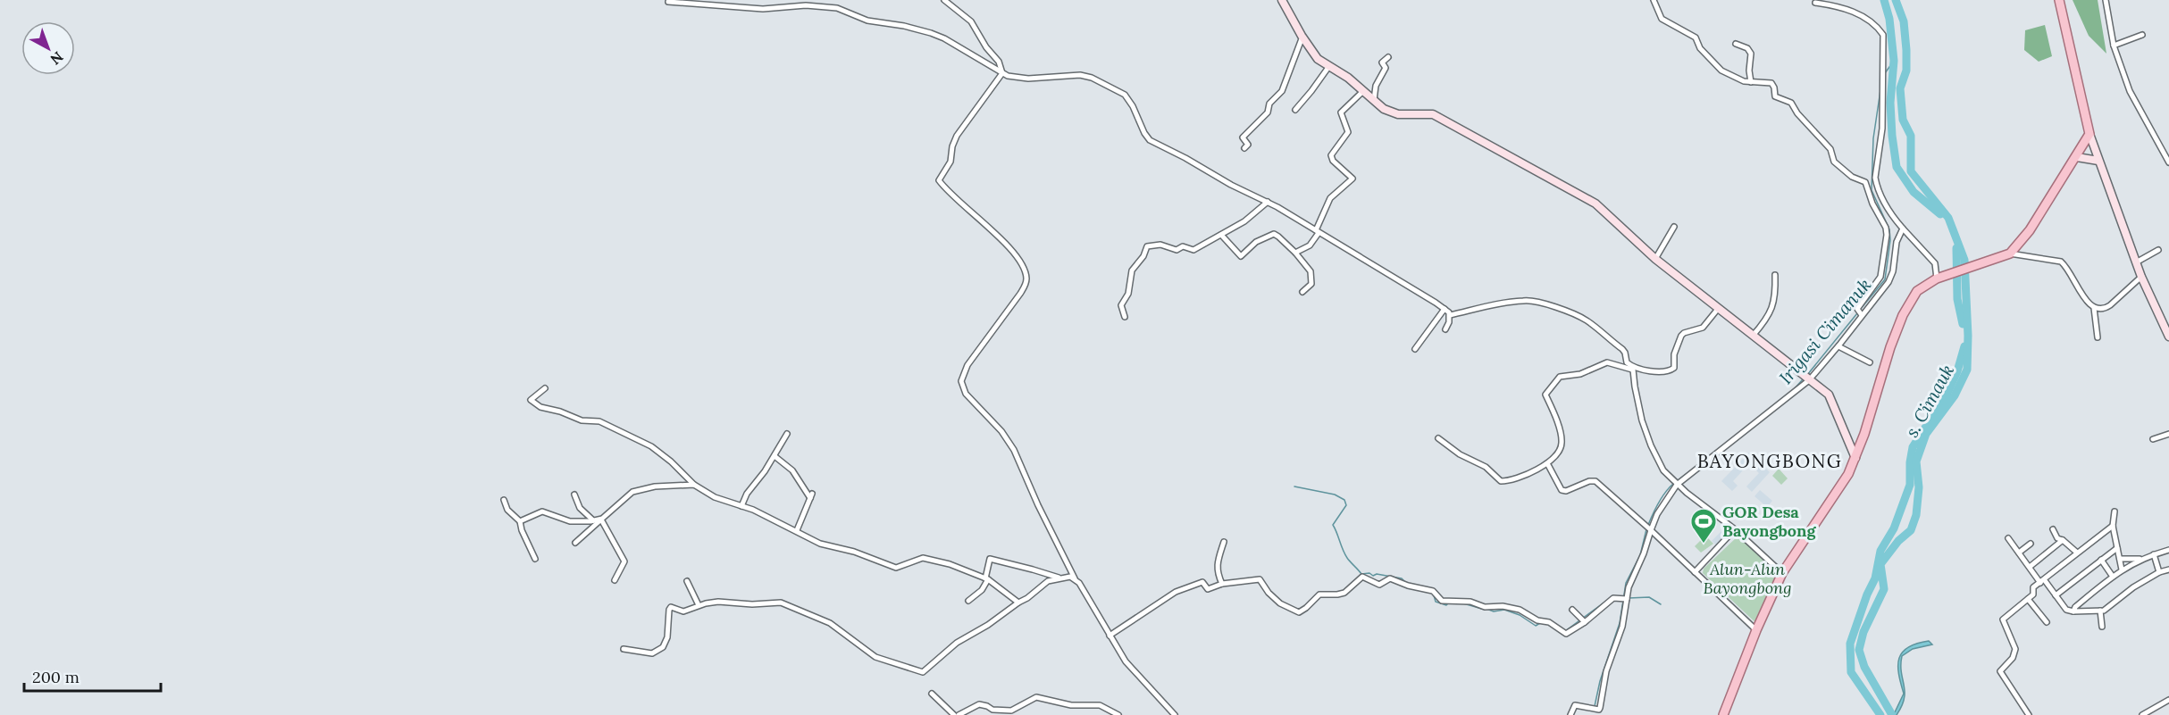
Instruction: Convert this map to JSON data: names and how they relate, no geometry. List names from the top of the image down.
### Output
{
  "districts": ["BAYONGBONG"],
  "water": ["Irigasi Cimanuk", "s. Cimauk"],
  "parks": ["Alun-Alun Bayongbong"],
  "places": {
    "sports": ["GOR Desa Bayongbong"]
  },
  "scale_bar": "200 m",
  "north": "bottom right"
}
